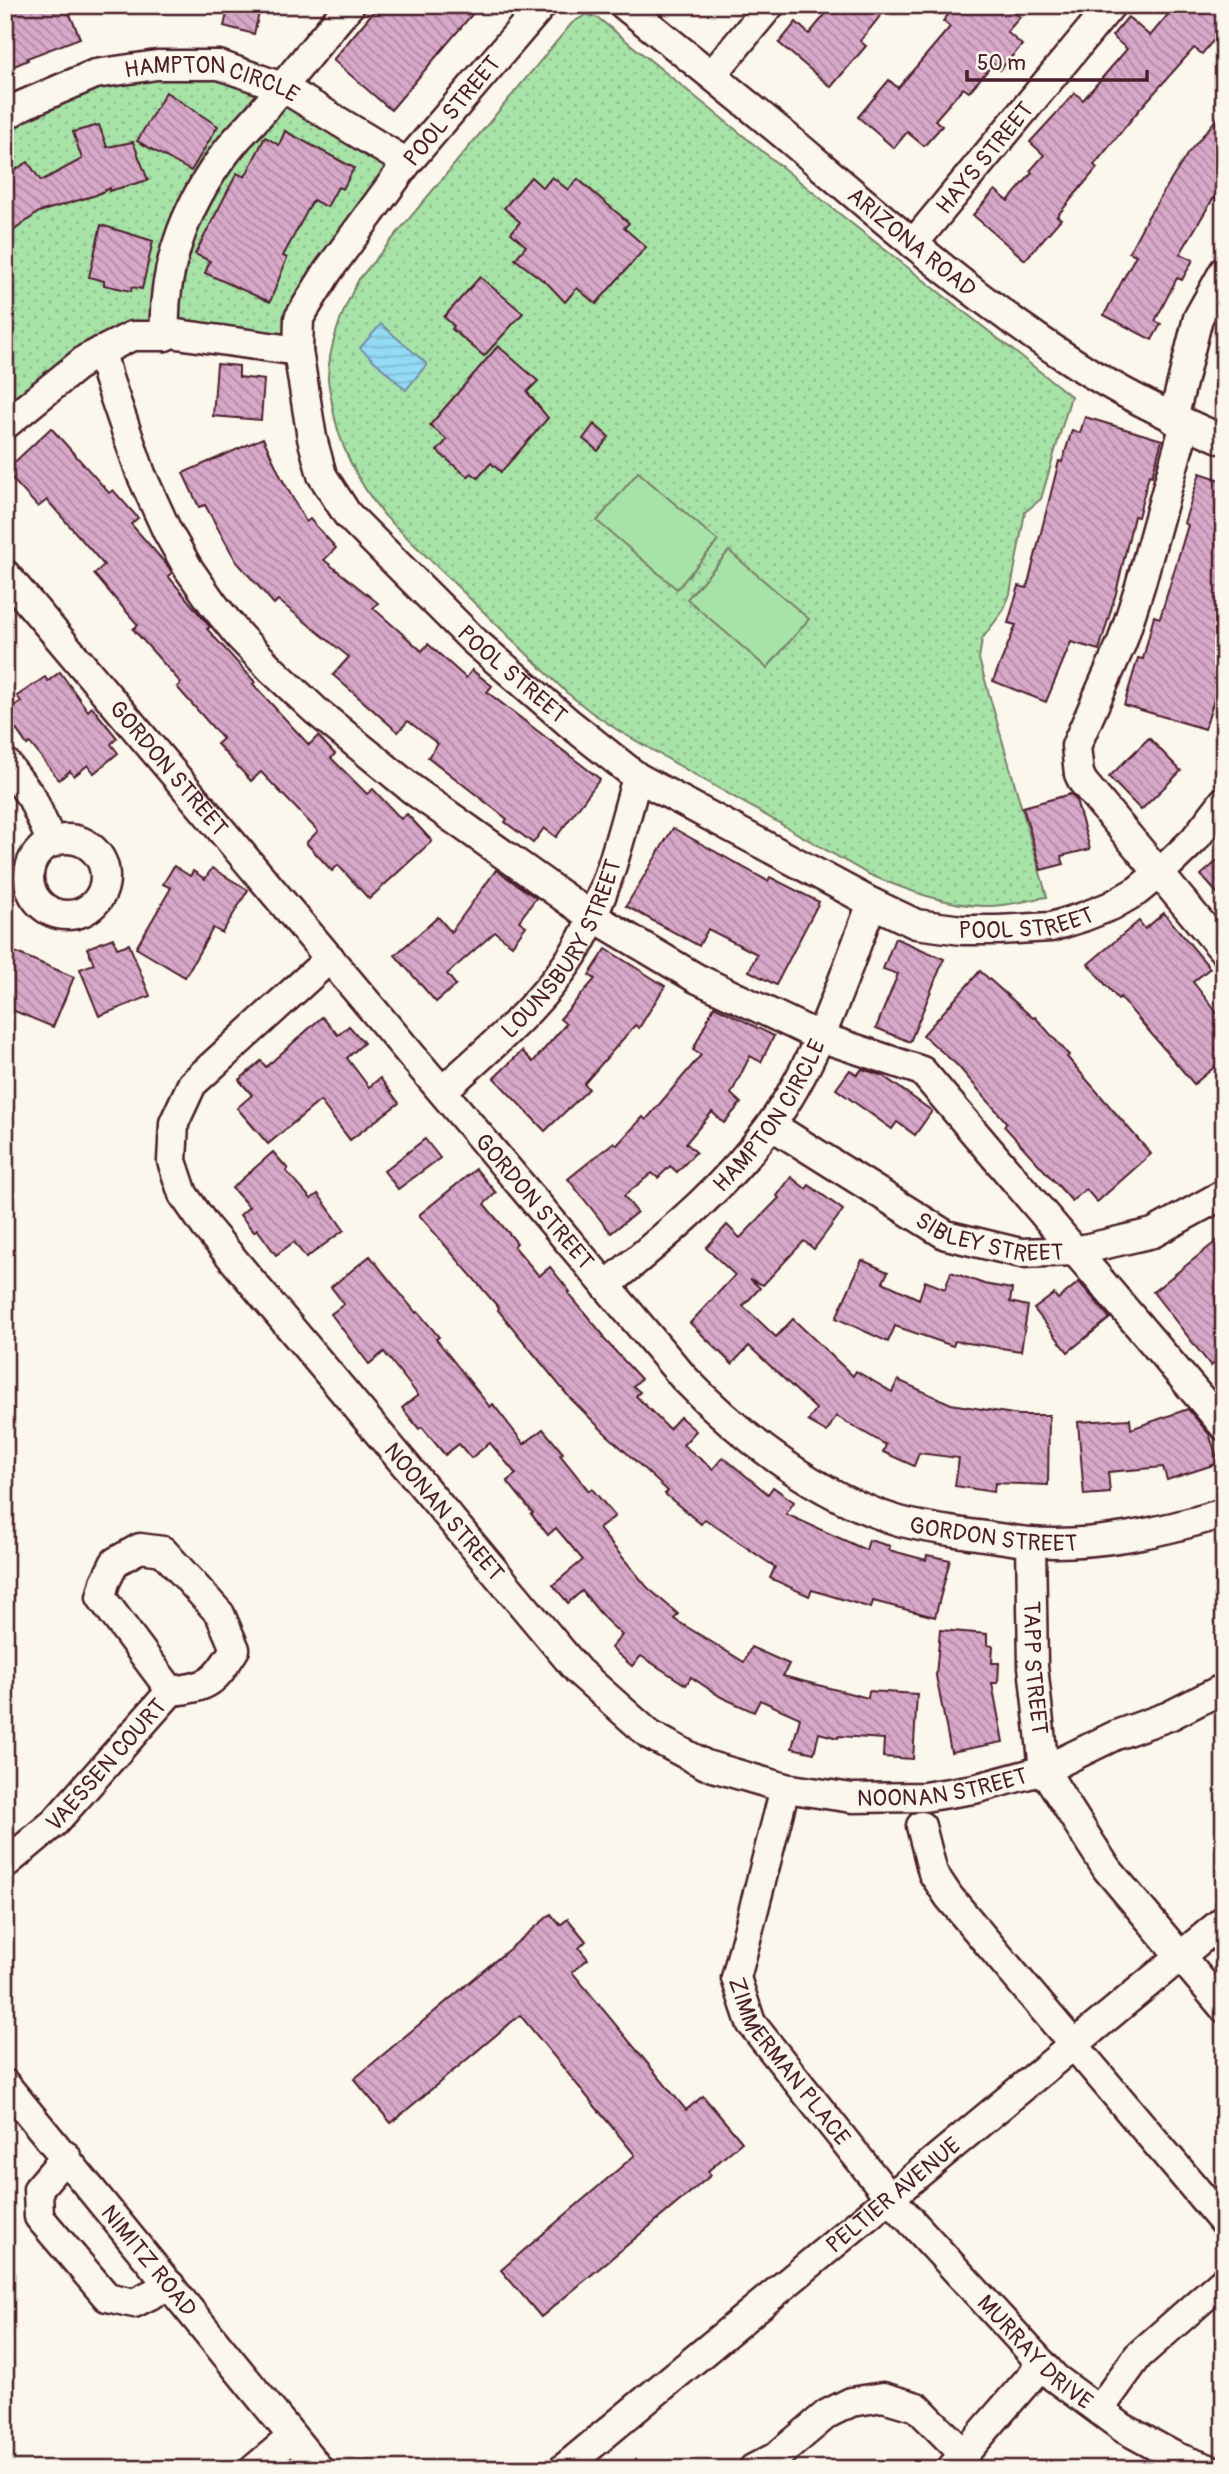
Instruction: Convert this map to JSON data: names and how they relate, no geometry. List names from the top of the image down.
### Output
{
  "streets": {
    "street": [
      "HAMPTON CIRCLE",
      "POOL STREET",
      "HAYS STREET",
      "ARIZONA ROAD",
      "GORDON STREET",
      "LOUNSBURY STREET",
      "SIBLEY STREET",
      "NOONAN STREET",
      "TAPP STREET",
      "VAESSEN COURT",
      "ZIMMERMAN PLACE",
      "PELTIER AVENUE",
      "NIMITZ ROAD",
      "MURRAY DRIVE"
    ]
  },
  "crossings": [
    ["HAMPTON CIRCLE", "POOL STREET"],
    ["HAMPTON CIRCLE", "GORDON STREET"],
    ["HAMPTON CIRCLE", "SIBLEY STREET"],
    ["POOL STREET", "LOUNSBURY STREET"],
    ["HAYS STREET", "ARIZONA ROAD"],
    ["GORDON STREET", "LOUNSBURY STREET"],
    ["GORDON STREET", "NOONAN STREET"],
    ["GORDON STREET", "TAPP STREET"],
    ["NOONAN STREET", "TAPP STREET"],
    ["NOONAN STREET", "ZIMMERMAN PLACE"],
    ["TAPP STREET", "PELTIER AVENUE"],
    ["ZIMMERMAN PLACE", "PELTIER AVENUE"],
    ["ZIMMERMAN PLACE", "MURRAY DRIVE"],
    ["PELTIER AVENUE", "MURRAY DRIVE"]
  ],
  "scale_bar": "50 m"
}
